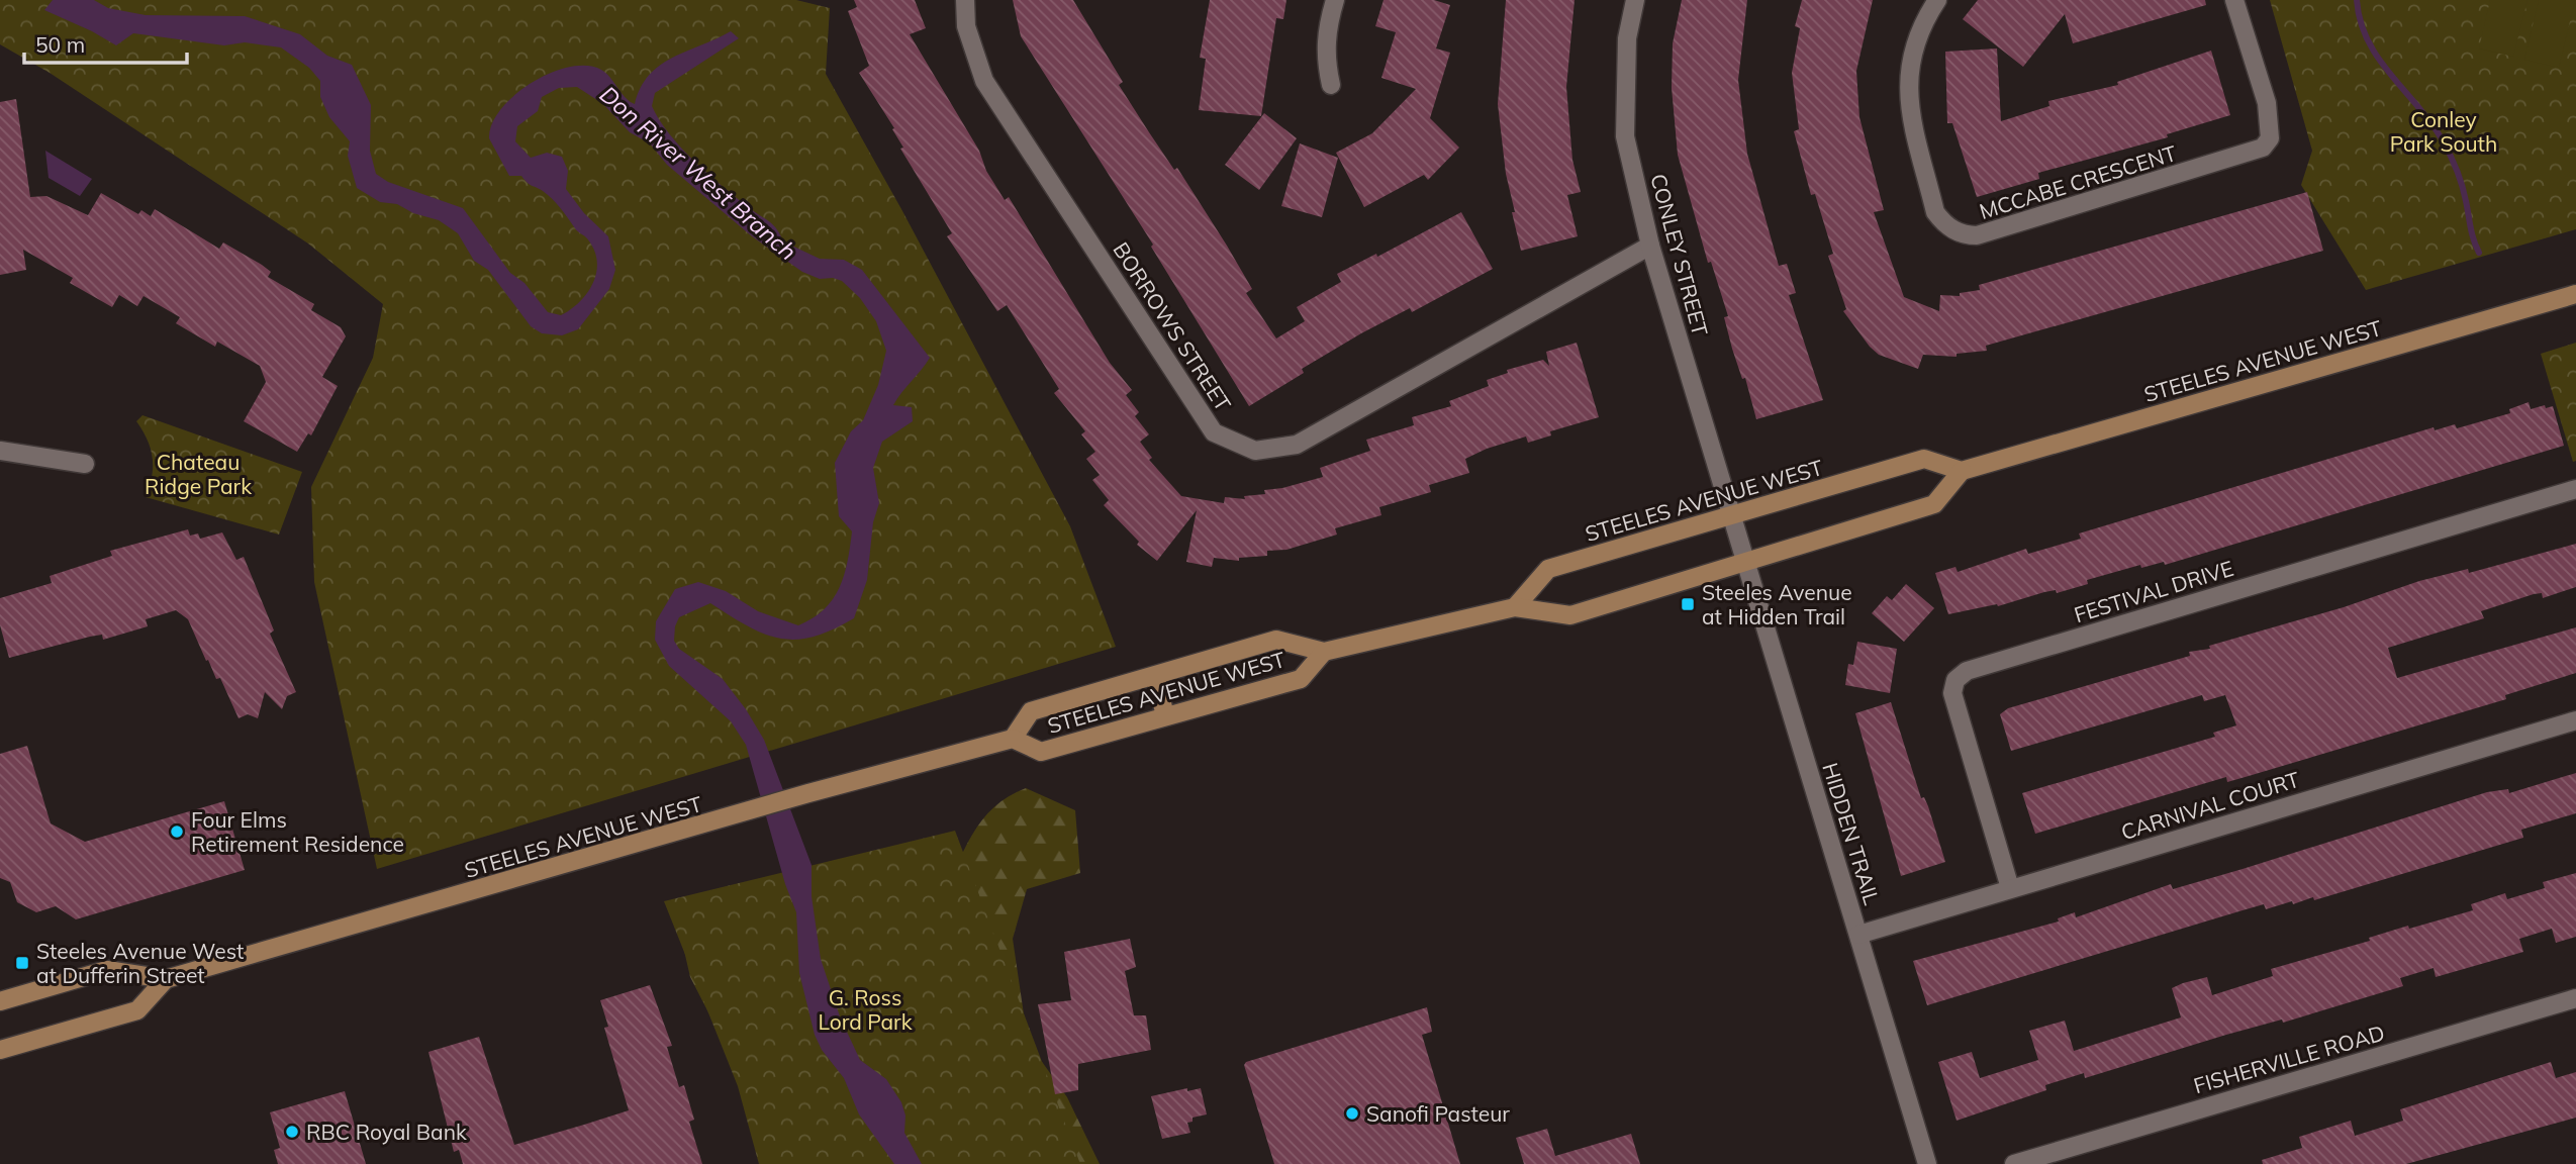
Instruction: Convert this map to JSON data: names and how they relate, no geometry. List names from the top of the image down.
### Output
{
  "streets": {
    "main road": ["STEELES AVENUE WEST"],
    "street": [
      "MCCABE CRESCENT",
      "CONLEY STREET",
      "BORROWS STREET",
      "FESTIVAL DRIVE",
      "CARNIVAL COURT",
      "HIDDEN TRAIL",
      "FISHERVILLE ROAD"
    ]
  },
  "crossings": [
    ["CONLEY STREET", "BORROWS STREET"],
    ["CONLEY STREET", "STEELES AVENUE WEST"],
    ["CONLEY STREET", "HIDDEN TRAIL"],
    ["STEELES AVENUE WEST", "HIDDEN TRAIL"],
    ["FESTIVAL DRIVE", "CARNIVAL COURT"],
    ["CARNIVAL COURT", "HIDDEN TRAIL"]
  ],
  "water": ["Don River West Branch"],
  "parks": ["Conley Park South", "Chateau Ridge Park", "G. Ross Lord Park"],
  "places": {
    "transit": ["Steeles Avenue at Hidden Trail", "Steeles Avenue West at Dufferin Street"],
    "other": ["Four Elms Retirement Residence", "Sanofi Pasteur", "RBC Royal Bank"]
  },
  "scale_bar": "50 m"
}
